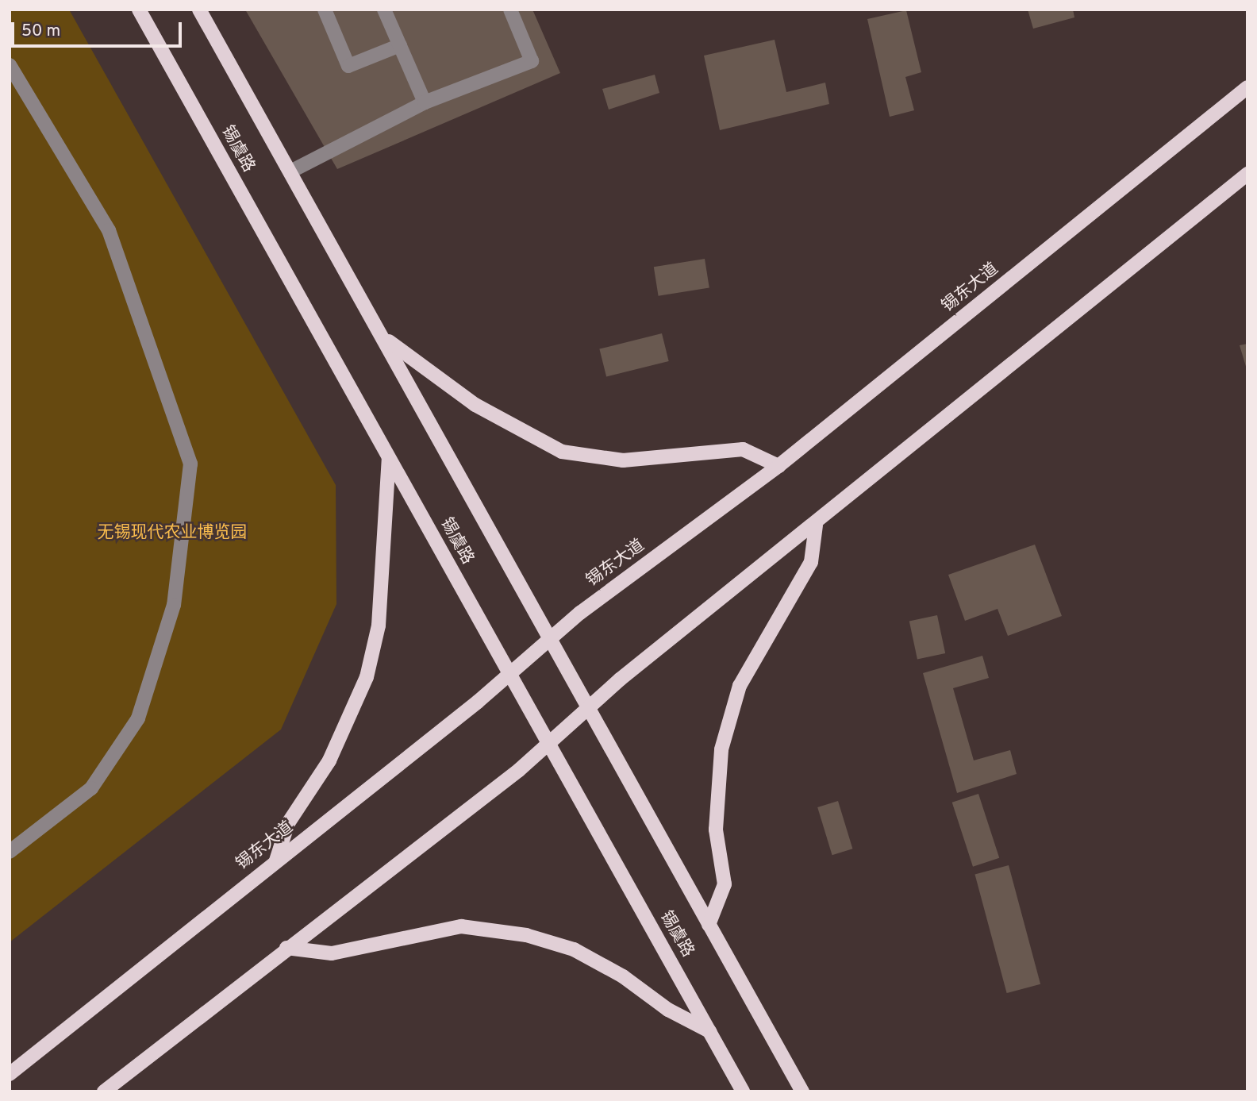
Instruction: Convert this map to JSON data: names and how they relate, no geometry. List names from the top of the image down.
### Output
{
  "streets": {
    "main road": ["锡虞路", "锡东大道"]
  },
  "crossings": [
    ["锡虞路", "锡东大道"]
  ],
  "parks": ["无锡现代农业博览园"],
  "scale_bar": "50 m"
}
